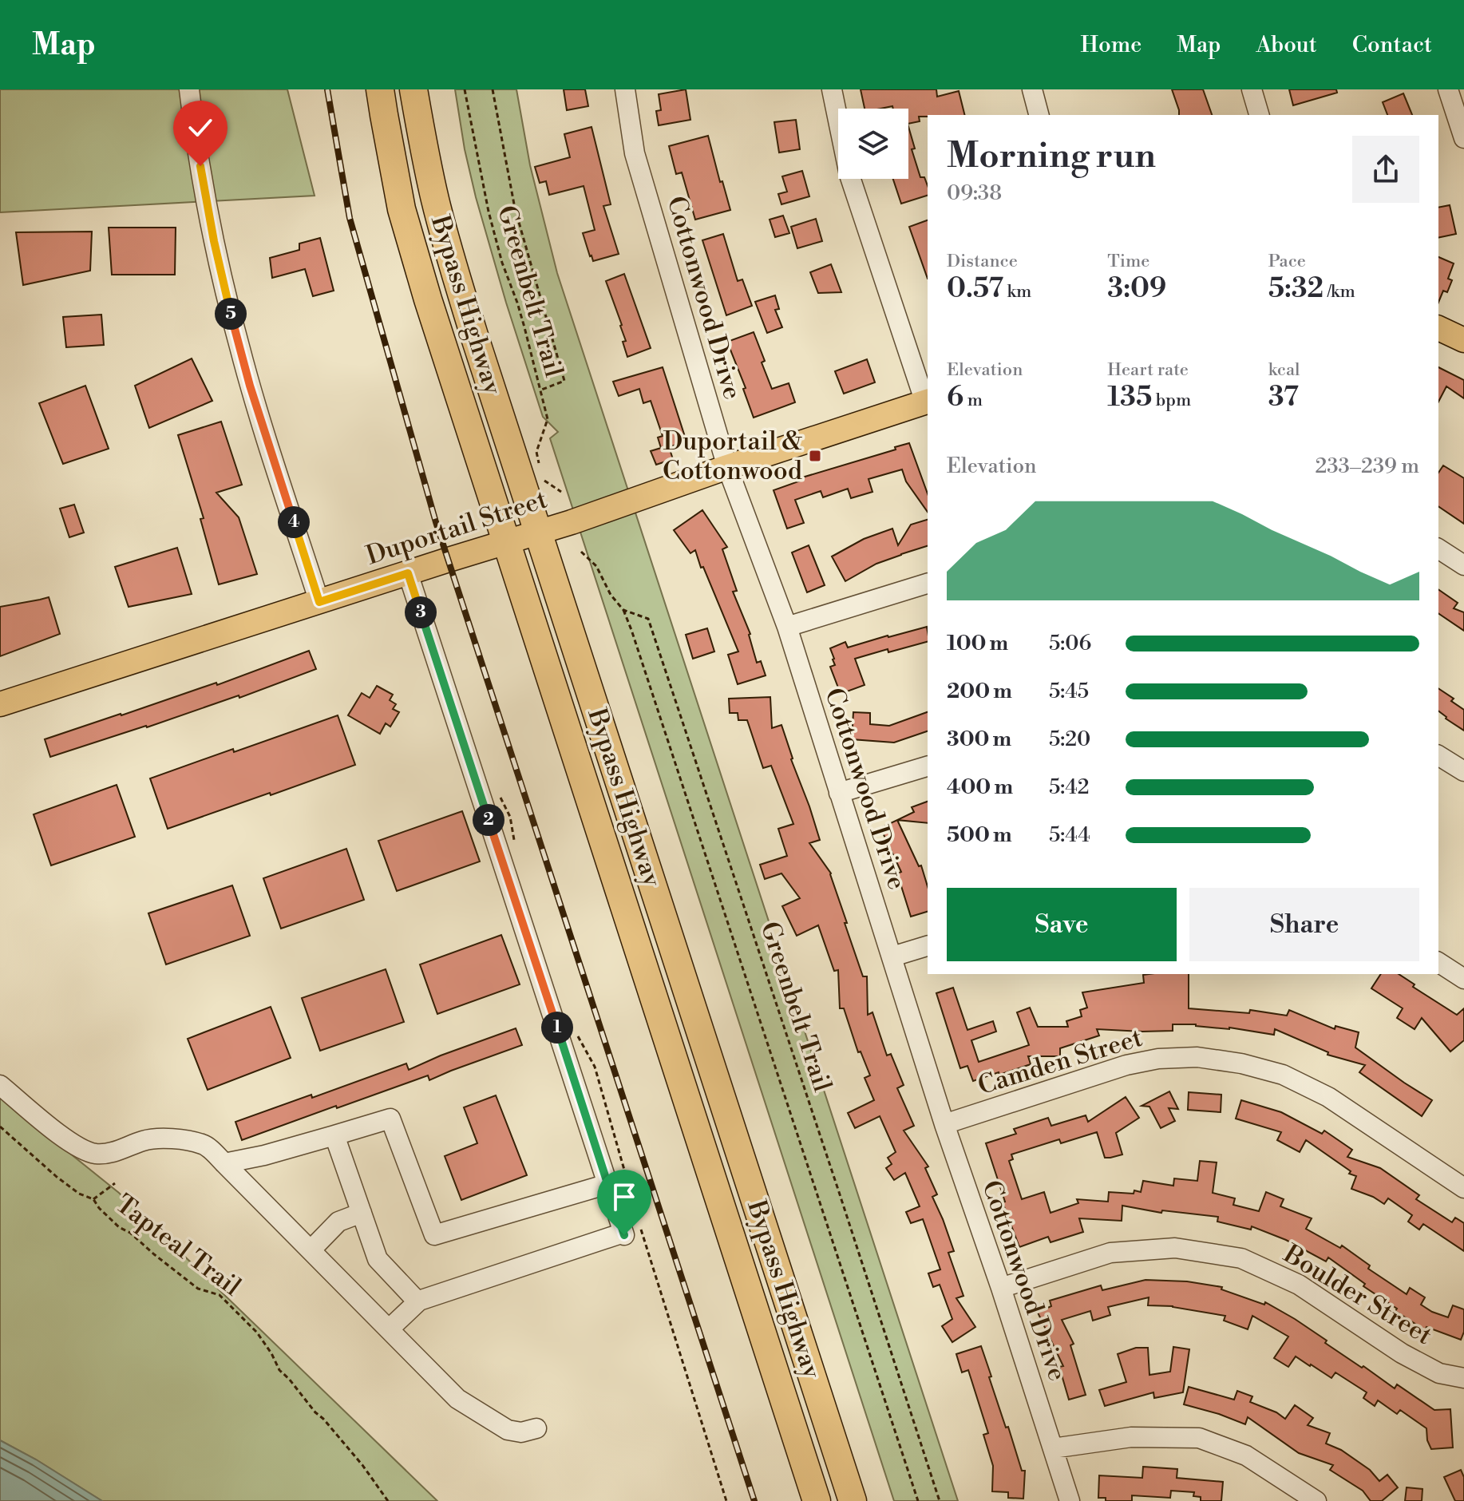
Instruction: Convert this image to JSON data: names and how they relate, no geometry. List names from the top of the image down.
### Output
{
  "streets": {
    "highway": ["Bypass Highway"],
    "main road": ["Duportail Street"],
    "street": ["Cottonwood Drive", "Camden Street", "Boulder Street"],
    "path": ["Greenbelt Trail", "Tapteal Trail"]
  },
  "crossings": [
    ["Cottonwood Drive", "Duportail Street"],
    ["Cottonwood Drive", "Camden Street"],
    ["Cottonwood Drive", "Boulder Street"],
    ["Bypass Highway", "Duportail Street"]
  ],
  "places": {
    "transit": ["Duportail & Cottonwood"]
  },
  "page": {
    "header": "Map",
    "nav": [
      "Home",
      "Map",
      "About",
      "Contact"
    ],
    "heading": ["Morning run", "09:38"],
    "stats": [
      ["Distance", "0.57 km"],
      ["Time", "3:09"],
      ["Pace", "5:32 /km"],
      ["Elevation", "6 m"],
      ["Heart rate", "135 bpm"],
      ["kcal", "37"]
    ],
    "pins": [
      "5",
      "4",
      "3",
      "2",
      "1"
    ],
    "chart": ["Elevation", "233–239 m"],
    "list": [
      {
        "name": "100 m",
        "note": "5:06"
      },
      {
        "name": "200 m",
        "note": "5:45"
      },
      {
        "name": "300 m",
        "note": "5:20"
      },
      {
        "name": "400 m",
        "note": "5:42"
      },
      {
        "name": "500 m",
        "note": "5:44"
      }
    ],
    "buttons": ["Save", "Share"]
  }
}
